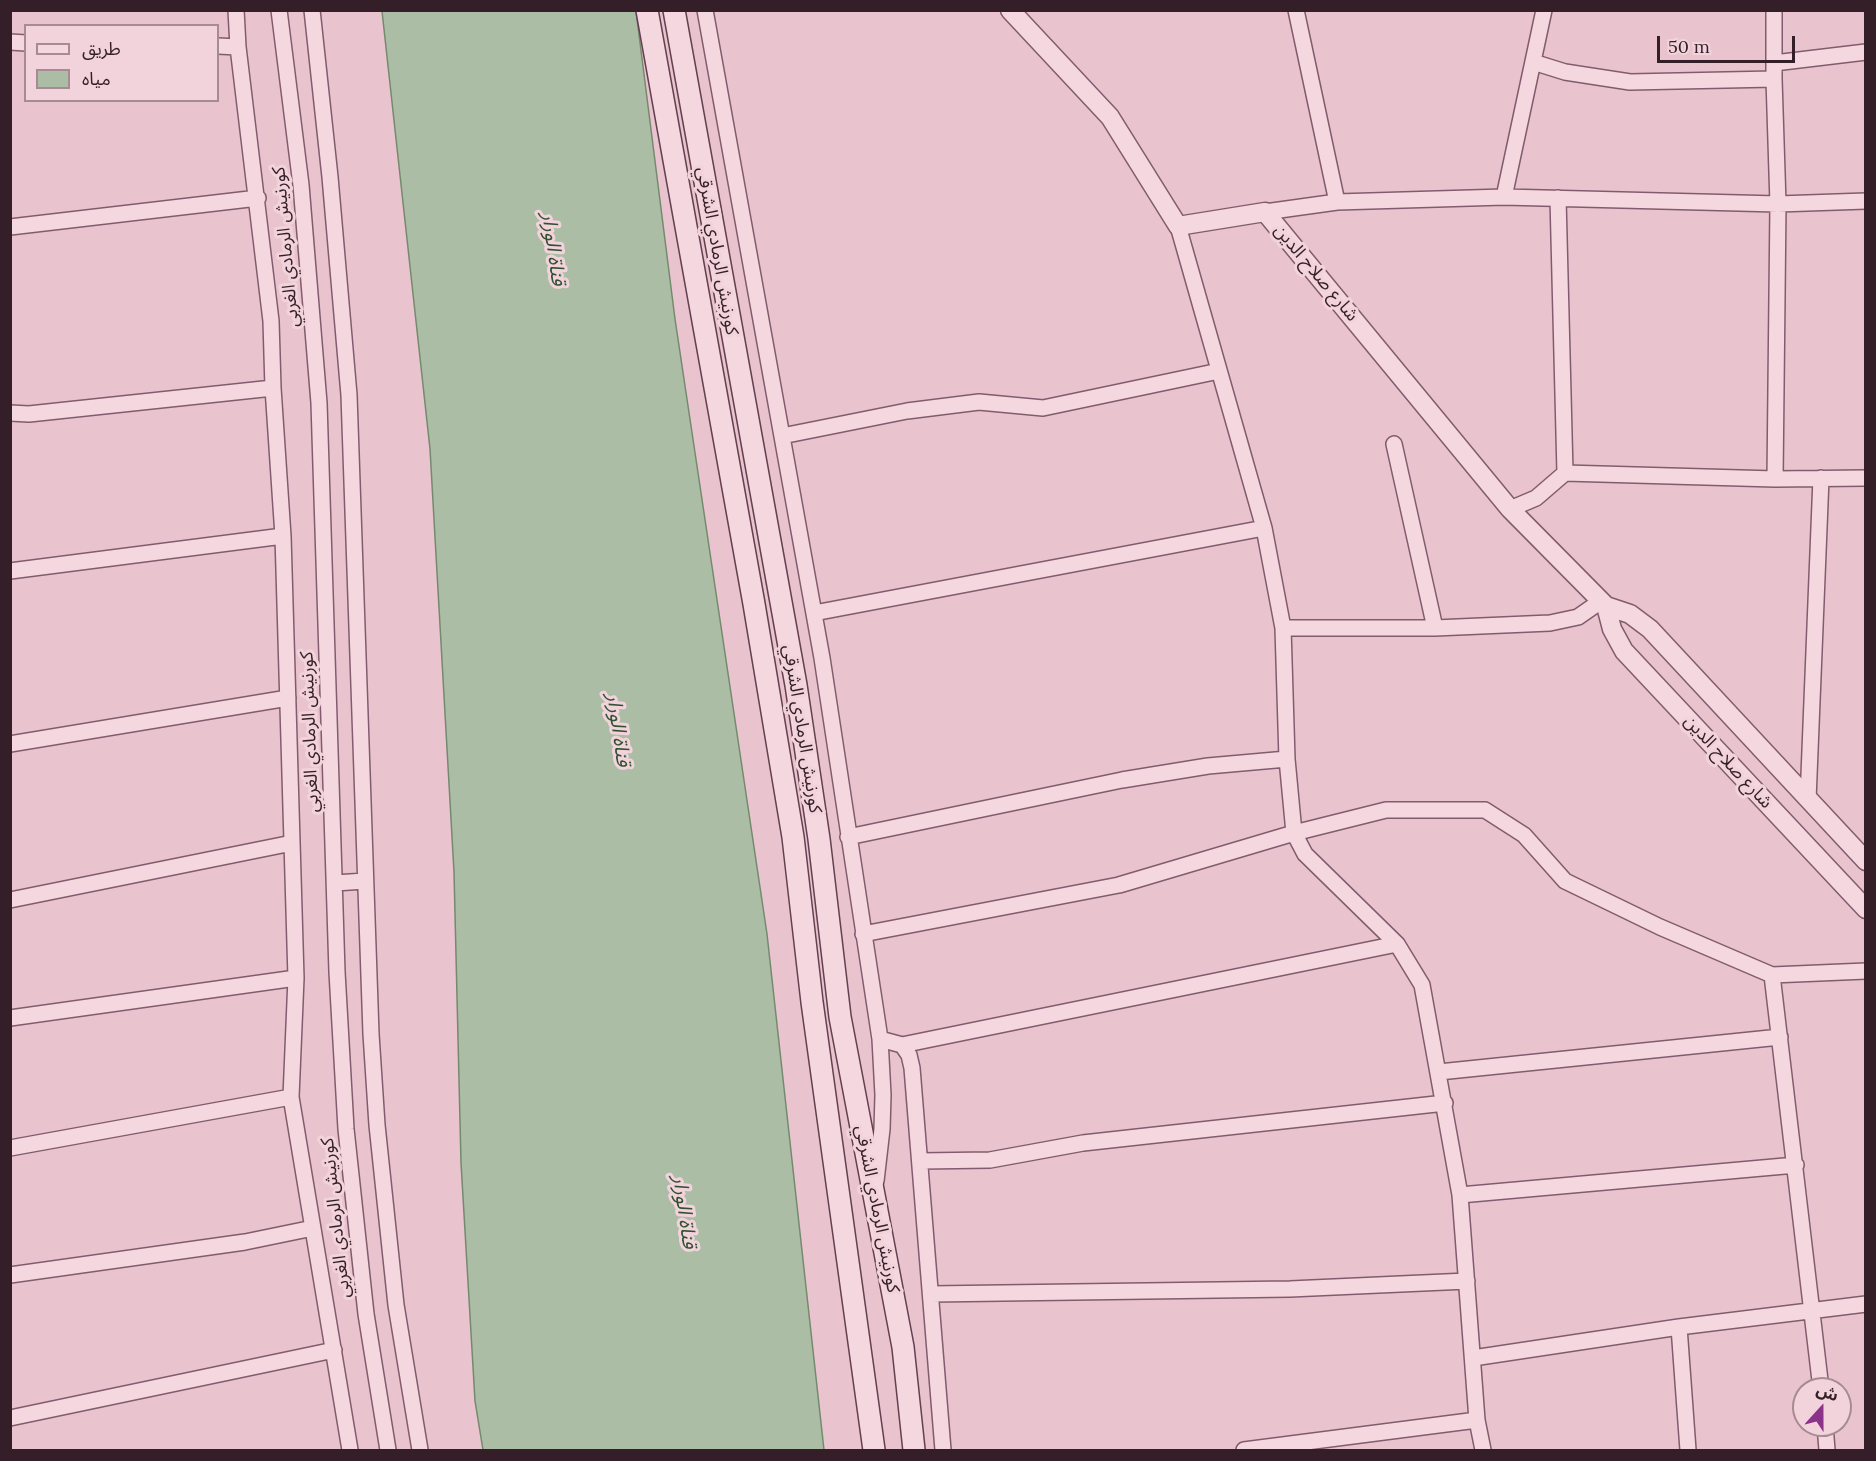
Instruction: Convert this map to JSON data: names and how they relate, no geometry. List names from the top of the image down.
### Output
{
  "streets": {
    "main road": ["كورنيش الرمادي الشرقي"],
    "street": ["كورنيش الرمادي الغربي", "شارع صلاح الدين"]
  },
  "water": ["قناة الورار"],
  "legend": ["طريق", "مياه"],
  "scale_bar": "50 m",
  "north": "top"
}
